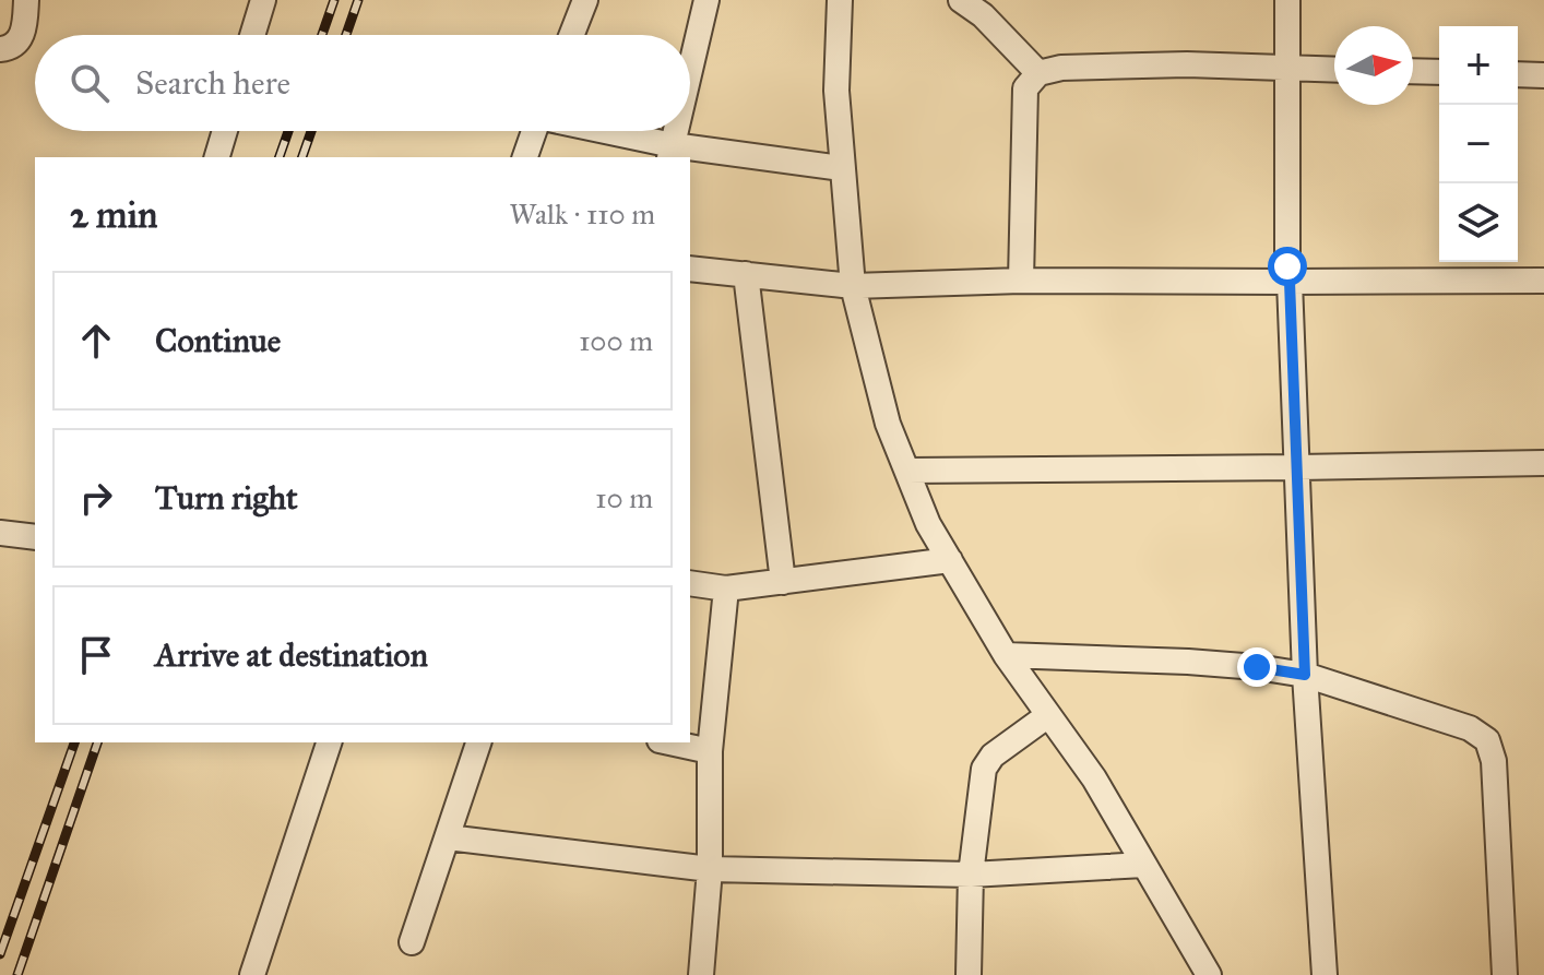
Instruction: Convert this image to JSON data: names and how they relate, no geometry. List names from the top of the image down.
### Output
{
  "north": "right",
  "page": {
    "map_buttons": ["+", "−"],
    "search": "Search here",
    "heading": ["2 min", "Walk · 110 m"],
    "list": [
      ["Continue", "100 m"],
      ["Turn right", "10 m"],
      "Arrive at destination"
    ]
  }
}
